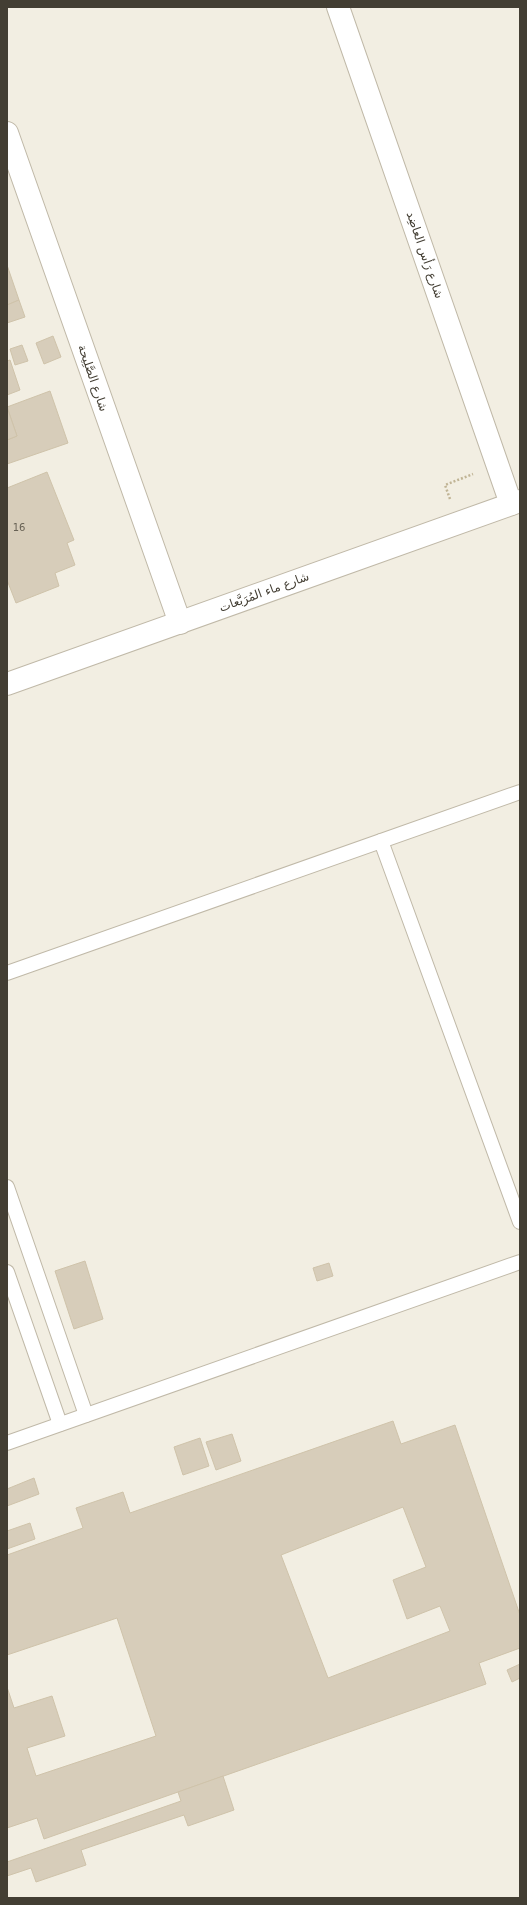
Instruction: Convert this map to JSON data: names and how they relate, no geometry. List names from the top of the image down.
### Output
{
  "streets": {
    "street": ["شارع رَأس العاضِد", "شارع الصَّلِيحة", "شارع ماء المُرَبَّعات"]
  },
  "crossings": [
    ["شارع رَأس العاضِد", "شارع ماء المُرَبَّعات"],
    ["شارع الصَّلِيحة", "شارع ماء المُرَبَّعات"]
  ],
  "house_numbers": ["16"]
}
